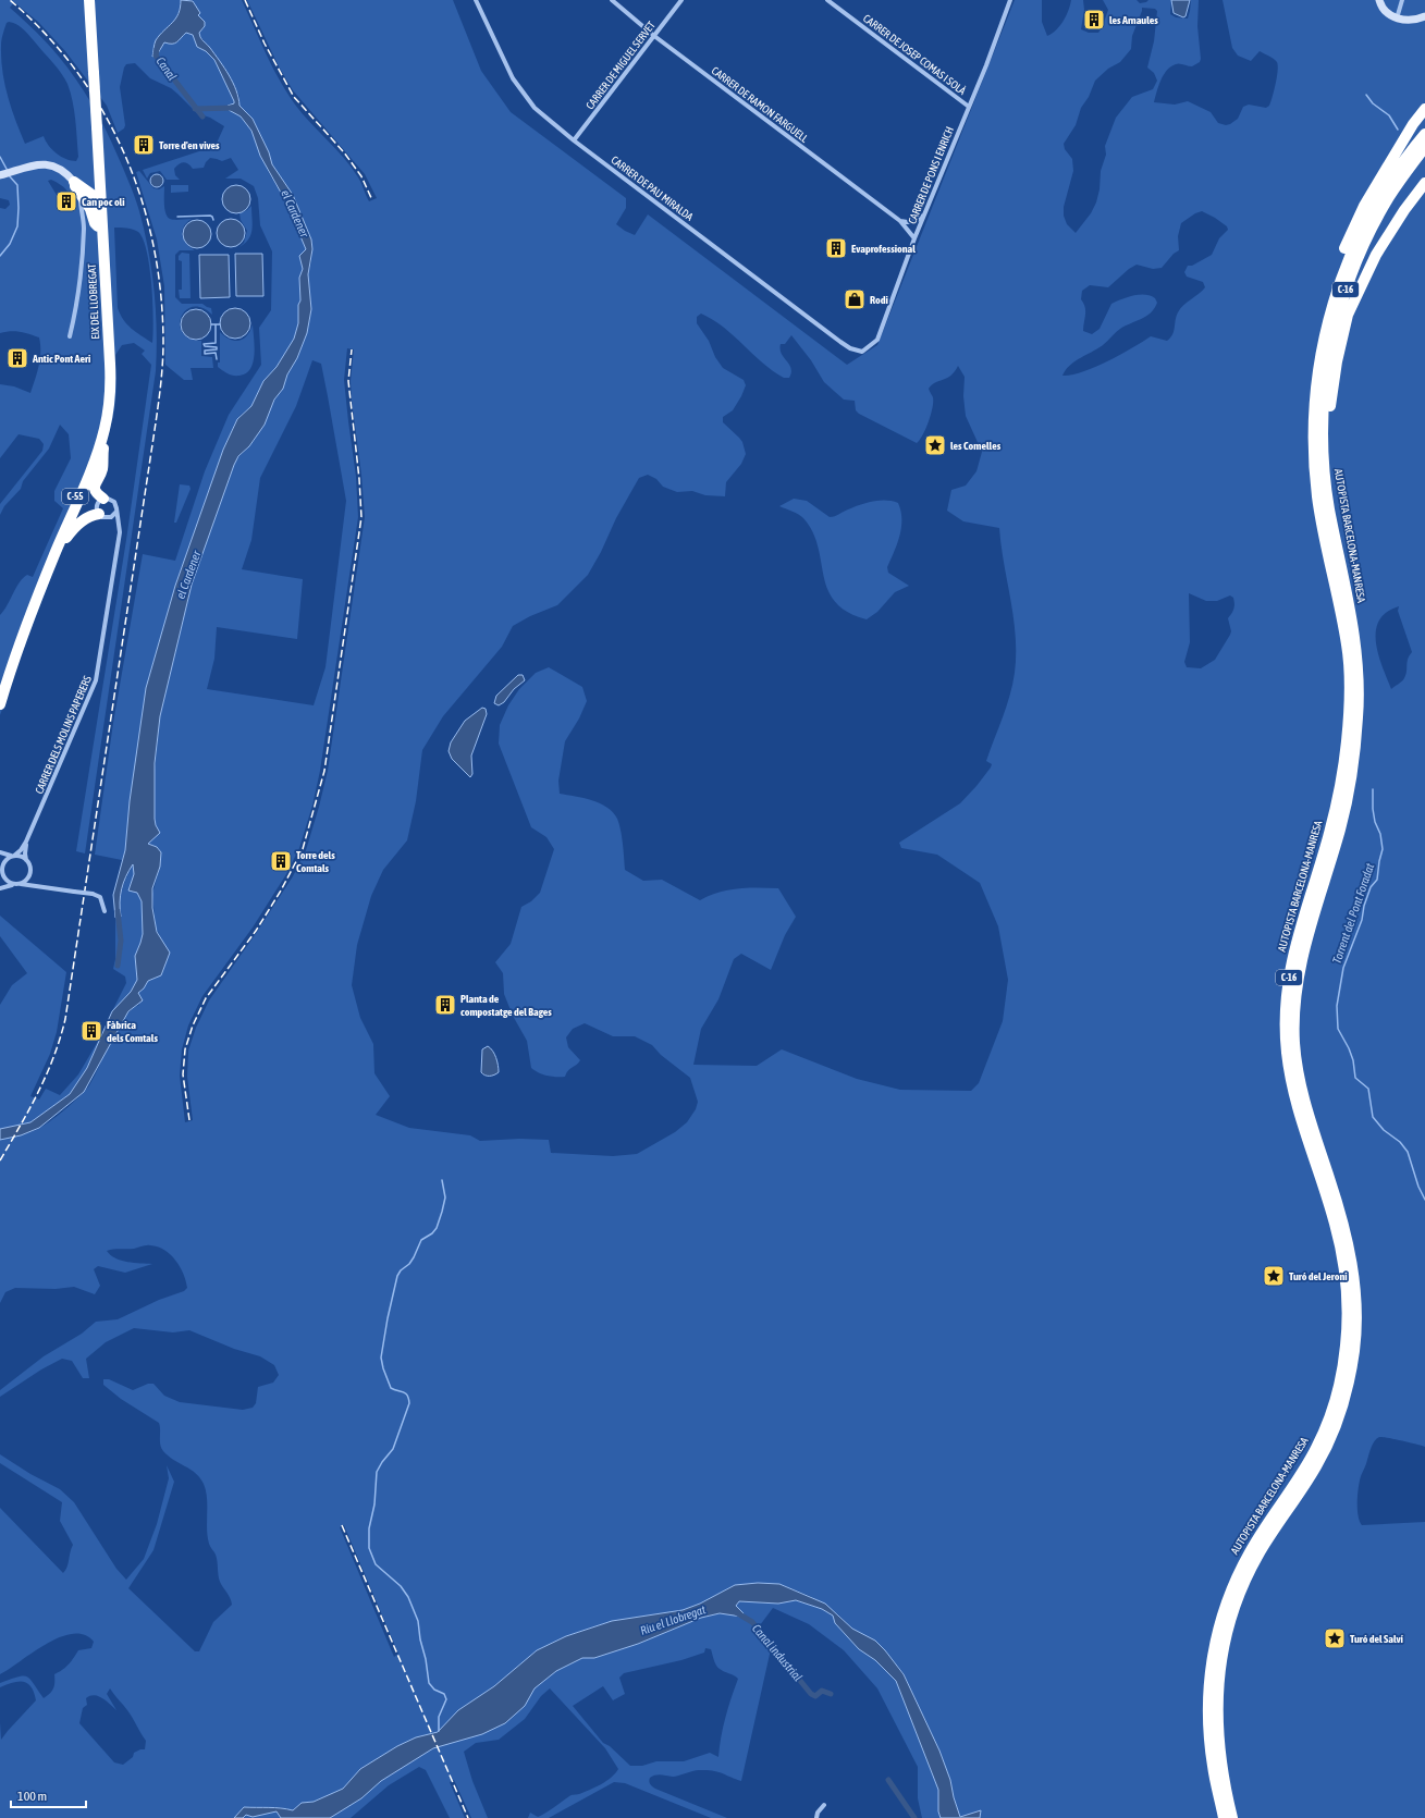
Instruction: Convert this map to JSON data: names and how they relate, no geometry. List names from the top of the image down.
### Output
{
  "streets": {
    "highway": [
      "C-16",
      "EIX DEL LLOBREGAT",
      "C-55",
      "AUTOPISTA BARCELONA-MANRESA"
    ],
    "street": [
      "CARRER DE JOSEP COMAS I SOLÀ",
      "CARRER DE MIGUEL SERVET",
      "CARRER DE RAMON FARGUELL",
      "CARRER DE PONS I ENRICH",
      "CARRER DE PAU MIRALDA",
      "CARRER DELS MOLINS PAPERERS"
    ]
  },
  "crossings": [
    ["CARRER DE JOSEP COMAS I SOLÀ", "CARRER DE PONS I ENRICH"],
    ["CARRER DE MIGUEL SERVET", "CARRER DE RAMON FARGUELL"],
    ["CARRER DE MIGUEL SERVET", "CARRER DE PAU MIRALDA"],
    ["CARRER DE RAMON FARGUELL", "CARRER DE PONS I ENRICH"],
    ["CARRER DE PONS I ENRICH", "CARRER DE PAU MIRALDA"]
  ],
  "water": [
    "Canal",
    "el Cardener",
    "Torrent del Pont Foradat",
    "Riu el Llobregat",
    "Canal industrial"
  ],
  "places": {
    "building": [
      "les Arnaules",
      "Torre d'en vives",
      "Can poc oli",
      "Evaprofessional",
      "Antic Pont Aeri",
      "Torre dels Comtals",
      "Planta de compostatge del Bages",
      "Fàbrica dels Comtals"
    ],
    "shop": ["Rodi"],
    "place": ["les Comelles", "Turó del Jeroni", "Turó del Salví"]
  },
  "scale_bar": "100 m"
}
